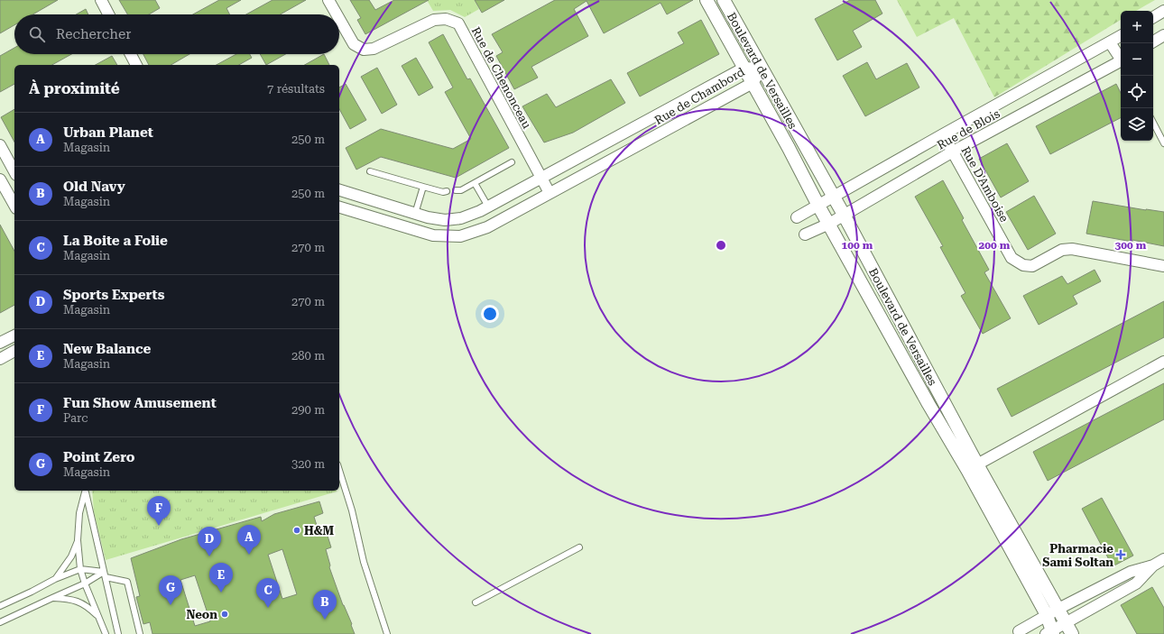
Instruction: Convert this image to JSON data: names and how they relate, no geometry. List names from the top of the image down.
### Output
{
  "streets": {
    "street": [
      "Boulevard de Versailles",
      "Rue de Chenonceau",
      "Rue de Chambord",
      "Rue de Blois",
      "Rue D'Amboise"
    ]
  },
  "crossings": [
    ["Boulevard de Versailles", "Rue de Chambord"],
    ["Boulevard de Versailles", "Rue de Blois"],
    ["Rue de Chenonceau", "Rue de Chambord"],
    ["Rue de Blois", "Rue D'Amboise"]
  ],
  "places": {
    "other": ["H&M", "Neon"],
    "health": ["Pharmacie Sami Soltan"]
  },
  "page": {
    "map_buttons": ["+", "−"],
    "search": "Rechercher",
    "heading": ["À proximité", "7 résultats"],
    "list": [
      {
        "mark": "A",
        "name": "Urban Planet",
        "note": "Magasin",
        "value": "250 m"
      },
      {
        "mark": "B",
        "name": "Old Navy",
        "note": "Magasin",
        "value": "250 m"
      },
      {
        "mark": "C",
        "name": "La Boite a Folie",
        "note": "Magasin",
        "value": "270 m"
      },
      {
        "mark": "D",
        "name": "Sports Experts",
        "note": "Magasin",
        "value": "270 m"
      },
      {
        "mark": "E",
        "name": "New Balance",
        "note": "Magasin",
        "value": "280 m"
      },
      {
        "mark": "F",
        "name": "Fun Show Amusement",
        "note": "Parc",
        "value": "290 m"
      },
      {
        "mark": "G",
        "name": "Point Zero",
        "note": "Magasin",
        "value": "320 m"
      }
    ],
    "pins": [
      "F",
      "A",
      "D",
      "E",
      "G",
      "C",
      "B"
    ]
  },
  "rings": ["100 m", "200 m", "300 m"]
}
